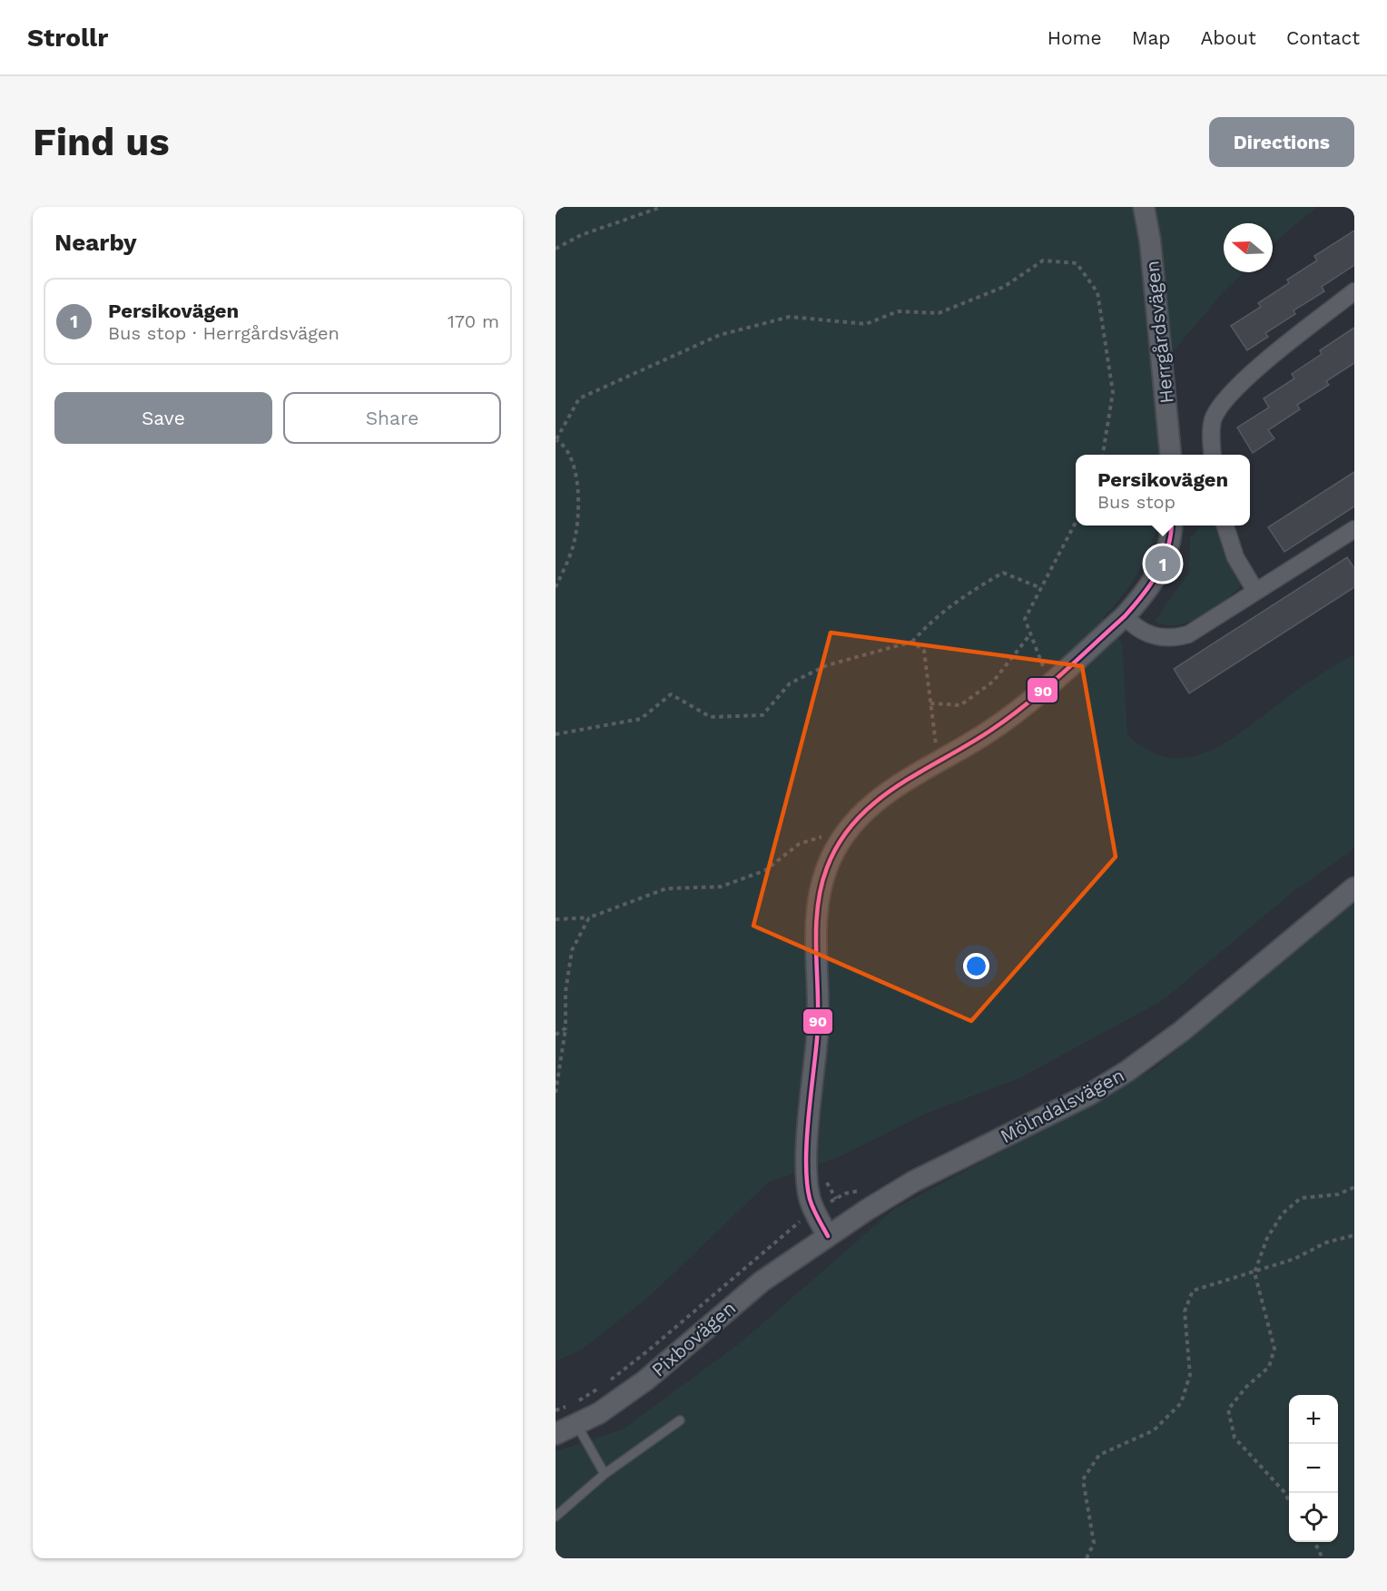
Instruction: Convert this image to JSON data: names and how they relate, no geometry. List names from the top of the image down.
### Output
{
  "streets": {
    "street": ["Herrgårdsvägen", "Mölndalsvägen", "Pixbovägen"]
  },
  "crossings": [
    ["Mölndalsvägen", "Pixbovägen"]
  ],
  "lines": ["transit line 90"],
  "north": "left",
  "page": {
    "header": "Strollr",
    "nav": [
      "Home",
      "Map",
      "About",
      "Contact"
    ],
    "buttons": [
      "Directions",
      ["Save", "Share"]
    ],
    "title": "Find us",
    "heading": "Nearby",
    "list": [
      {
        "mark": "1",
        "name": "Persikovägen",
        "note": "Bus stop · Herrgårdsvägen",
        "value": "170 m"
      }
    ],
    "popup": ["Persikovägen", "Bus stop"],
    "pins": "1",
    "map_buttons": ["+", "−"]
  }
}
